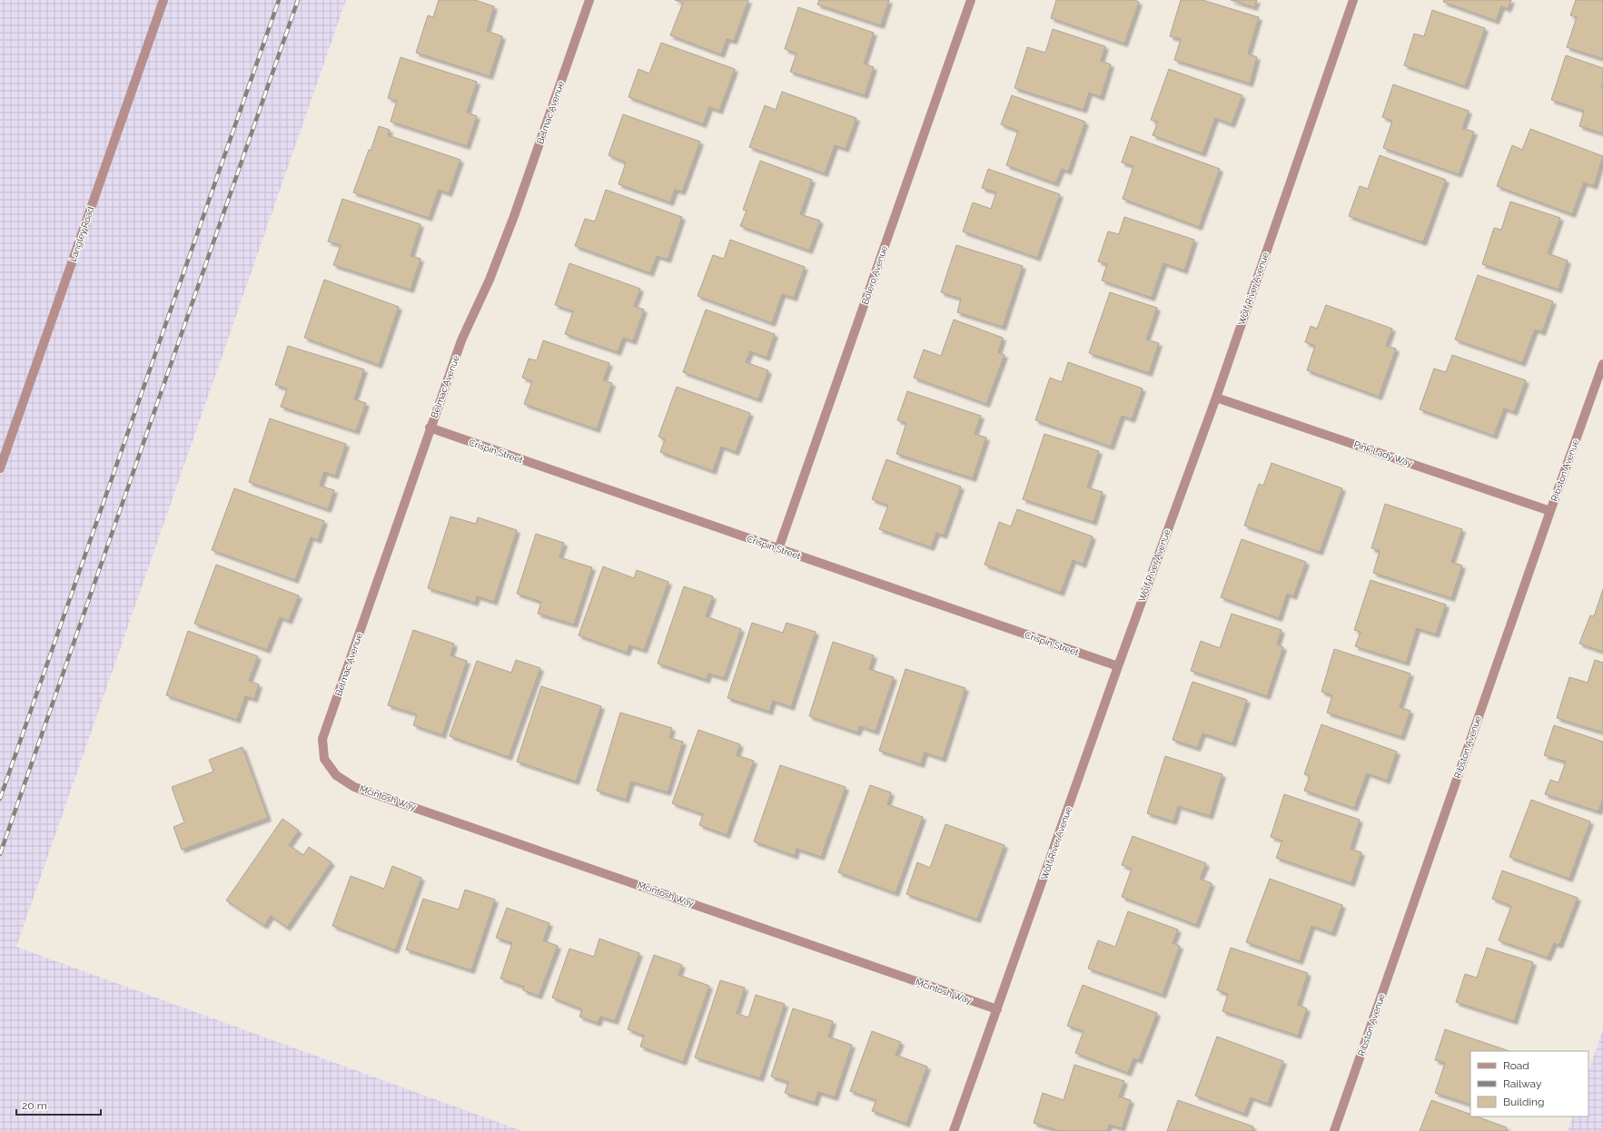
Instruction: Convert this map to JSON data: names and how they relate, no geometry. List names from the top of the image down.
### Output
{
  "streets": {
    "street": [
      "Belmac Avenue",
      "Langley Road",
      "Bolero Avenue",
      "Wolf River Avenue",
      "Crispin Street",
      "Pink Lady Way",
      "Ribston Avenue",
      "Mcintosh Way"
    ]
  },
  "crossings": [
    ["Belmac Avenue", "Crispin Street"],
    ["Belmac Avenue", "Mcintosh Way"],
    ["Bolero Avenue", "Crispin Street"],
    ["Wolf River Avenue", "Crispin Street"],
    ["Wolf River Avenue", "Pink Lady Way"],
    ["Wolf River Avenue", "Mcintosh Way"],
    ["Pink Lady Way", "Ribston Avenue"]
  ],
  "legend": ["Road", "Railway", "Building"],
  "scale_bar": "20 m"
}
